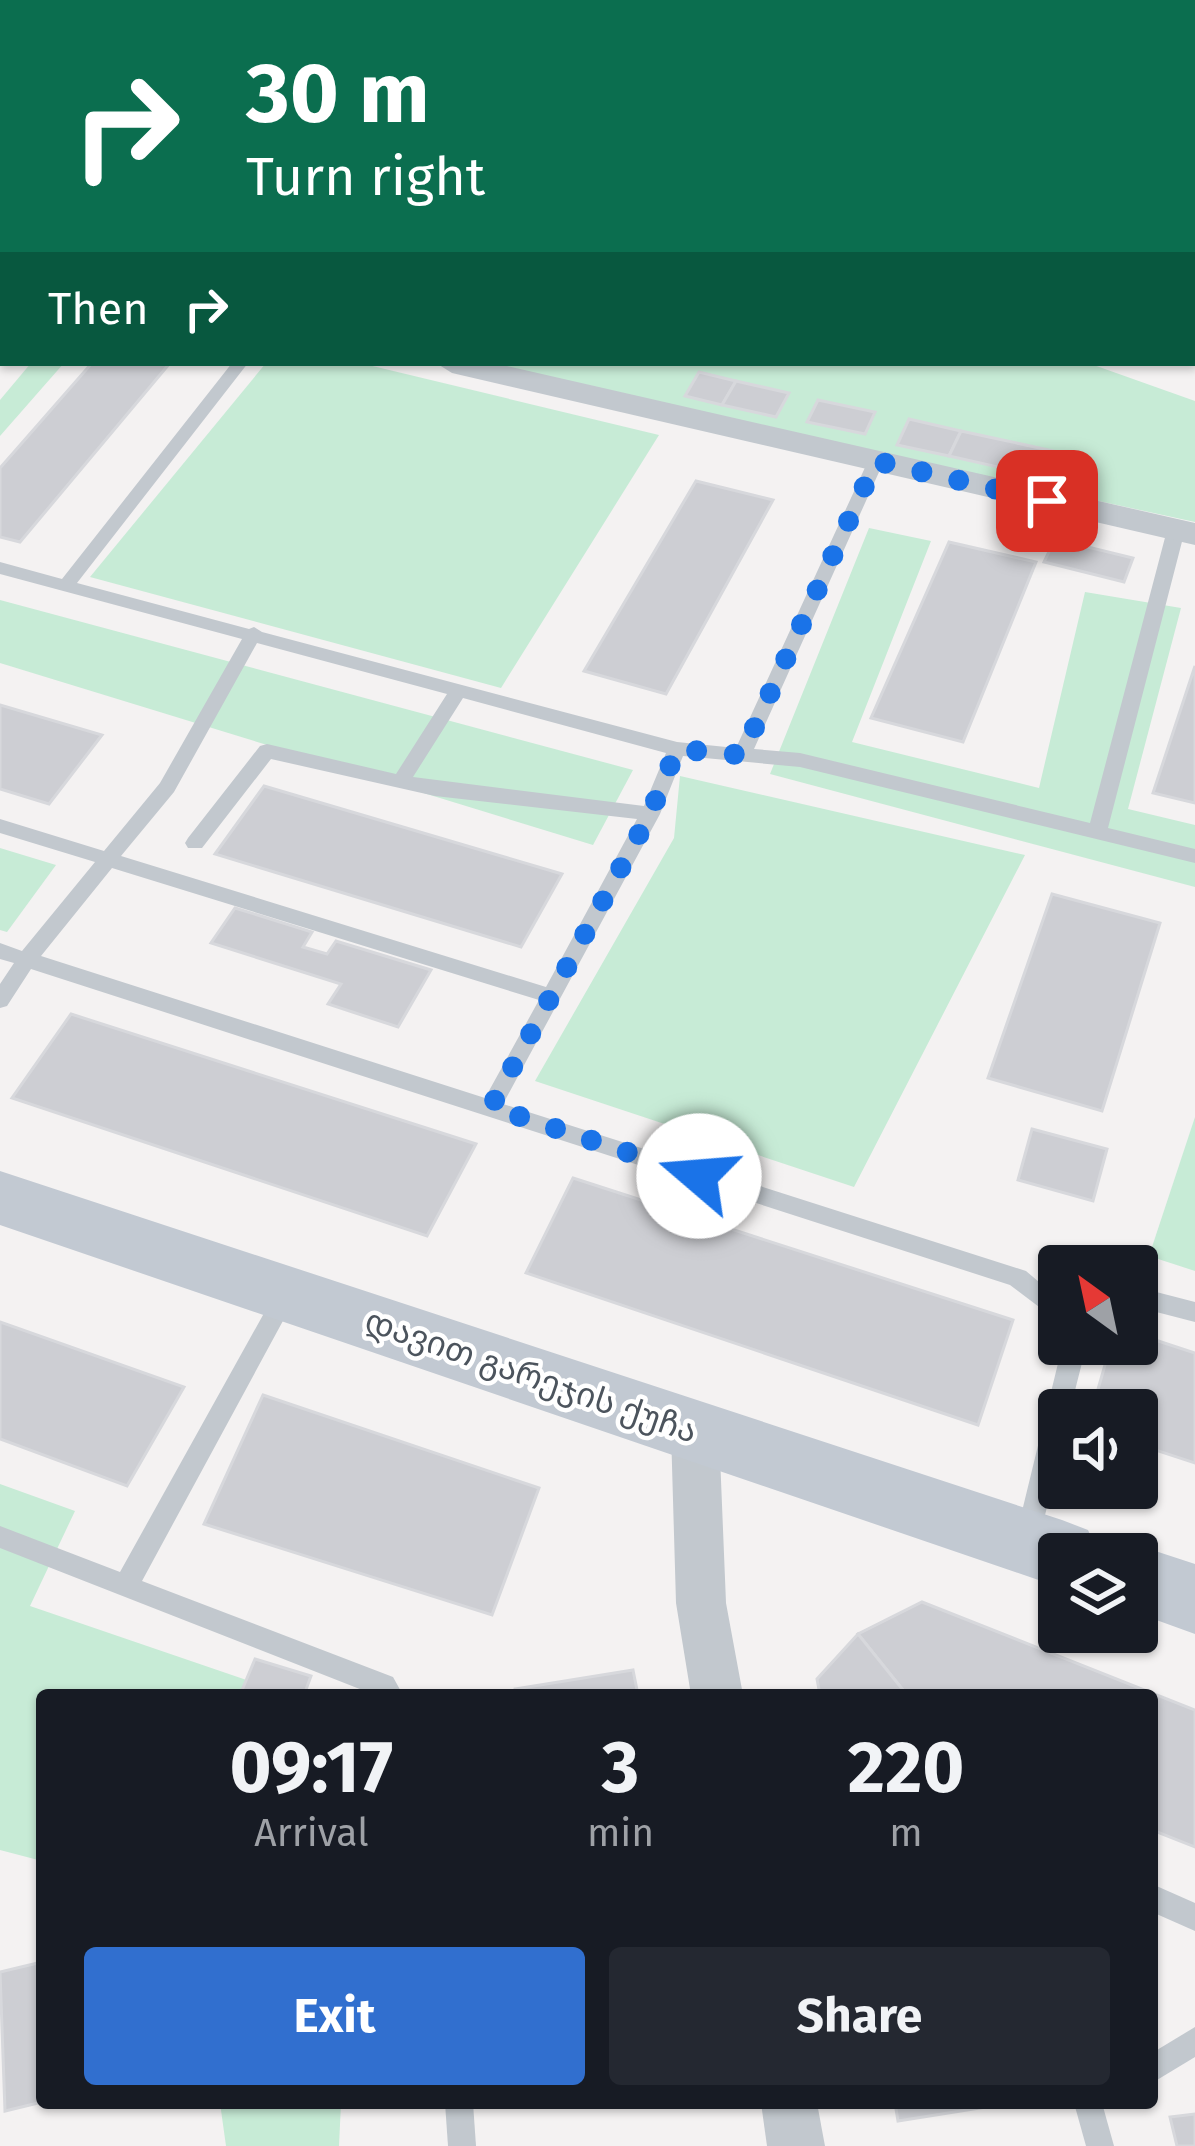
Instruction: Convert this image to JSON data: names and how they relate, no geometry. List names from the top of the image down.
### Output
{
  "streets": {
    "main road": ["დავით გარეჯის ქუჩა"]
  },
  "north": "top left",
  "page": {
    "turn": ["30 m", "Turn right"],
    "then": "Then",
    "eta": [
      "09:17",
      "Arrival",
      "3",
      "min",
      "220",
      "m"
    ],
    "buttons": ["Exit", "Share"]
  }
}
